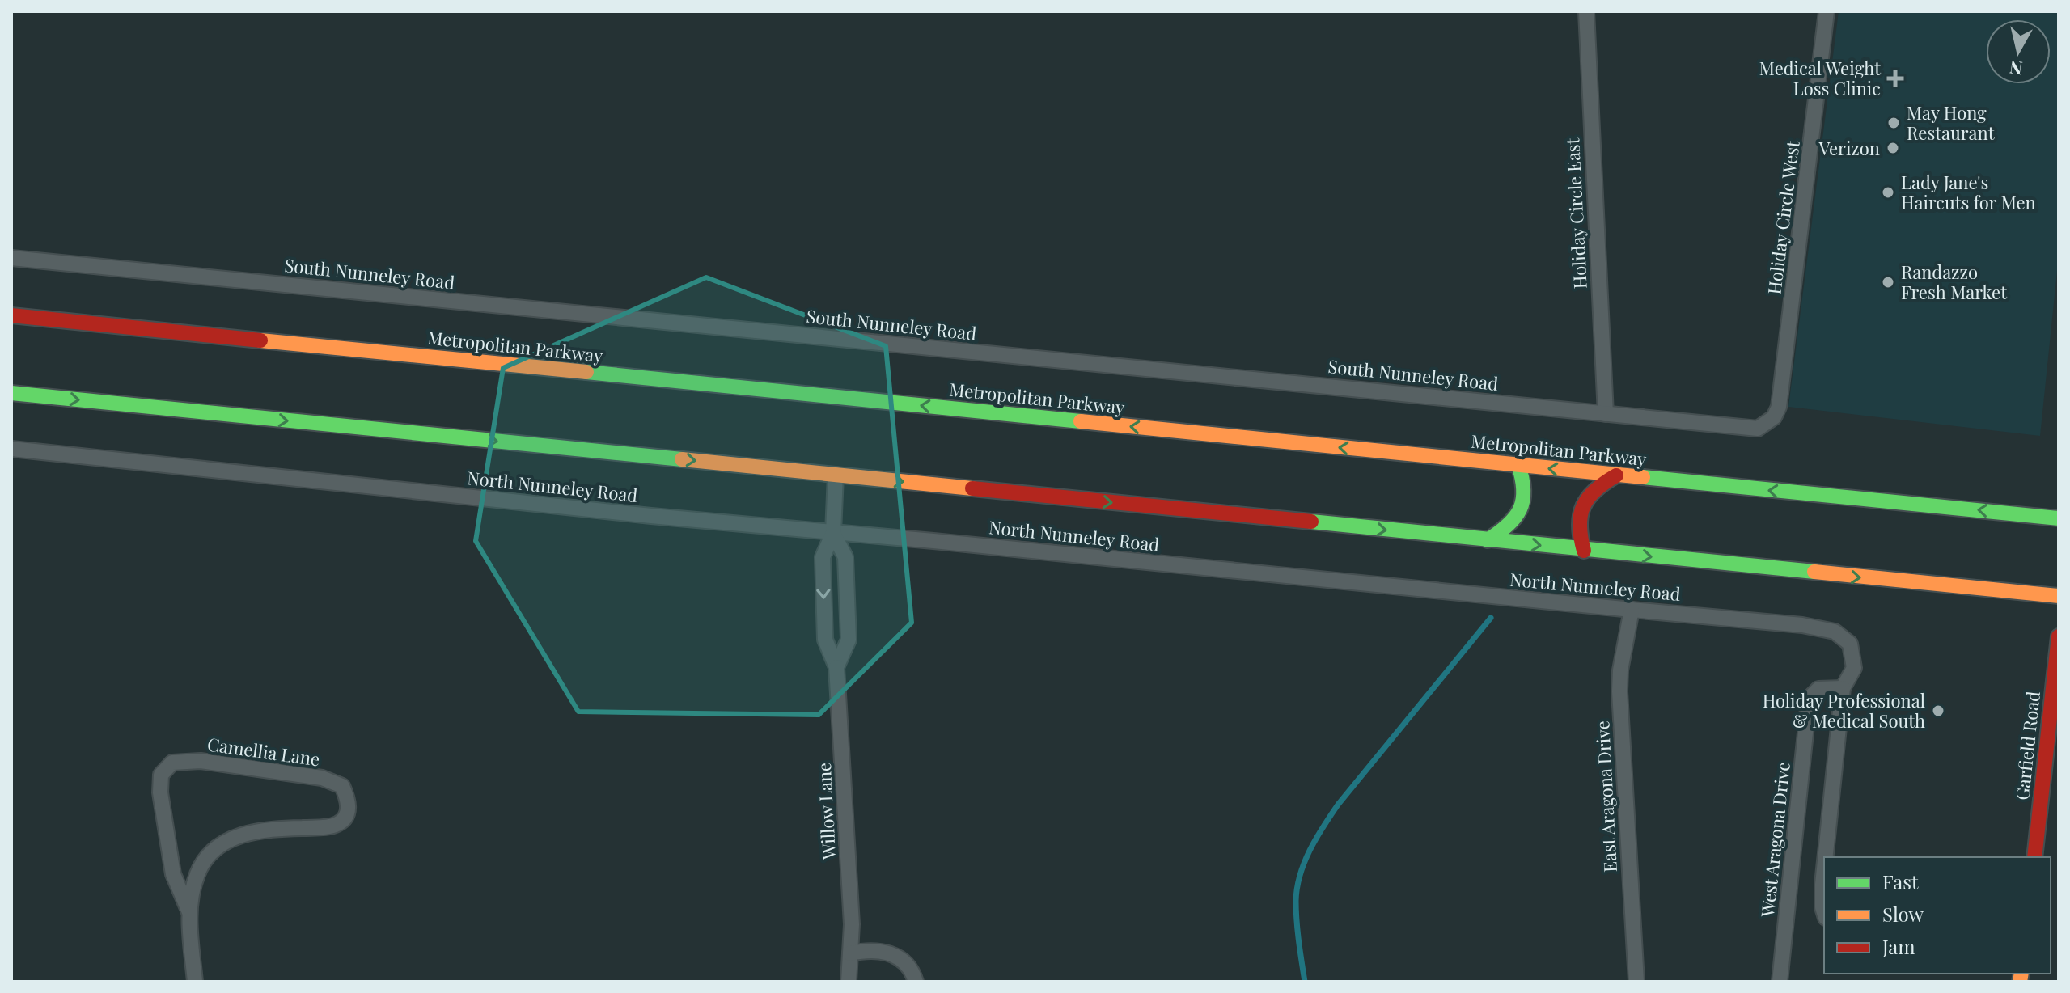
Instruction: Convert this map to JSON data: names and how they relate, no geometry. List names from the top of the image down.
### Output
{
  "streets": {
    "main road": ["Metropolitan Parkway", "Garfield Road"],
    "street": [
      "Holiday Circle East",
      "Holiday Circle West",
      "South Nunneley Road",
      "North Nunneley Road",
      "Camellia Lane",
      "East Aragona Drive",
      "Willow Lane",
      "West Aragona Drive"
    ]
  },
  "crossings": [
    ["Holiday Circle East", "South Nunneley Road"],
    ["Holiday Circle West", "South Nunneley Road"],
    ["North Nunneley Road", "East Aragona Drive"],
    ["North Nunneley Road", "Willow Lane"],
    ["North Nunneley Road", "West Aragona Drive"]
  ],
  "places": {
    "health": ["Medical Weight Loss Clinic"],
    "other": [
      "May Hong Restaurant",
      "Verizon",
      "Lady Jane's Haircuts for Men",
      "Randazzo Fresh Market",
      "Holiday Professional & Medical South"
    ]
  },
  "legend": ["Fast", "Slow", "Jam"],
  "north": "bottom"
}
